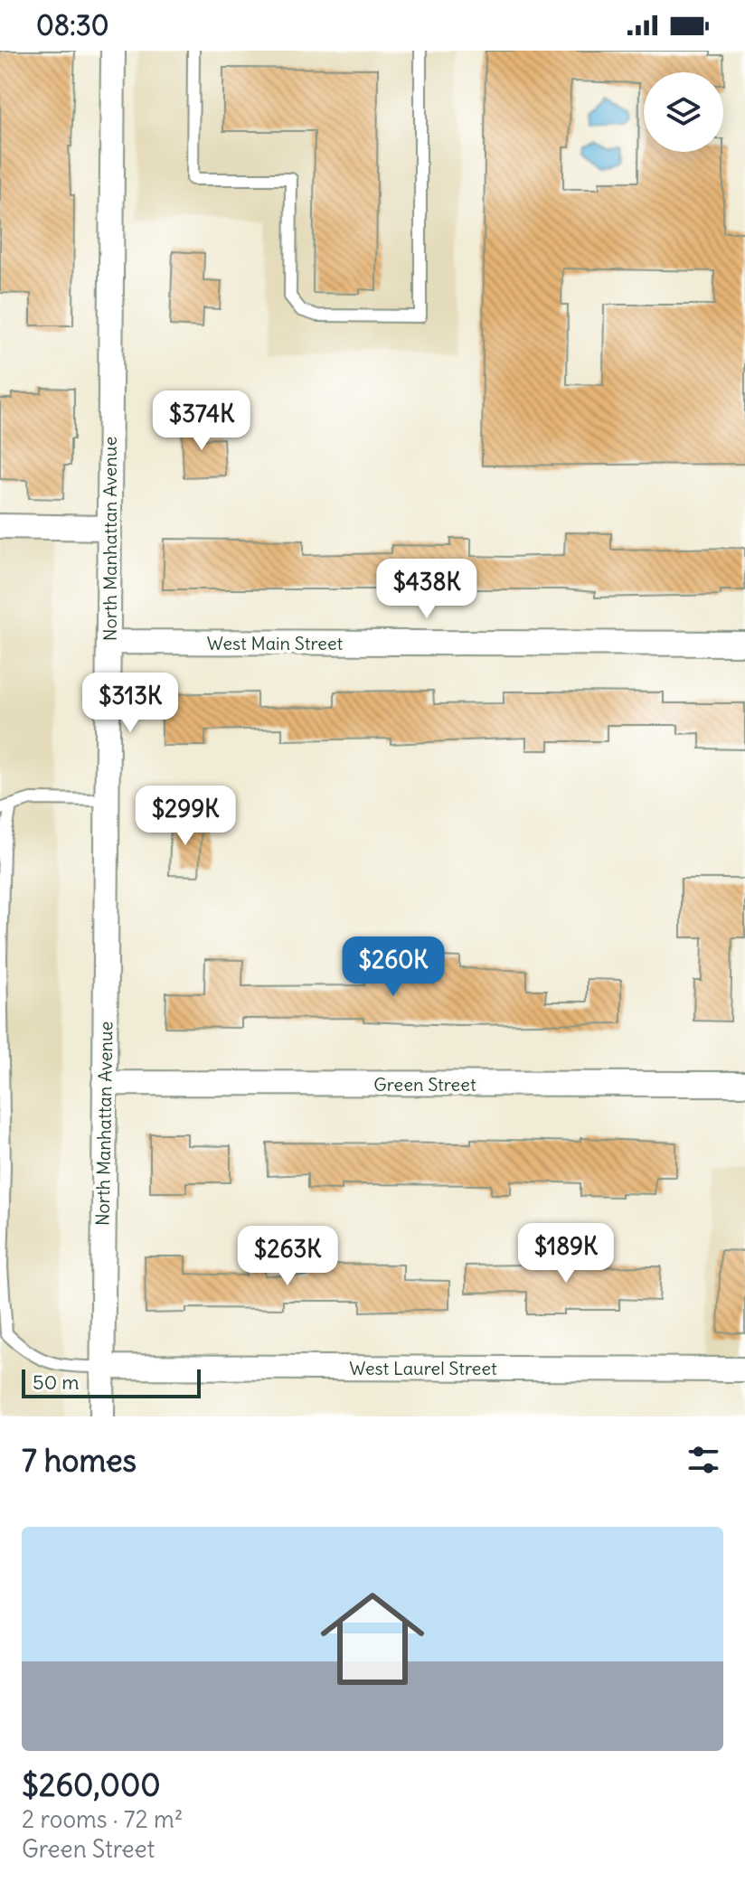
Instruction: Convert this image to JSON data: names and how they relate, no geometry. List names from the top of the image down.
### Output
{
  "streets": {
    "street": [
      "North Manhattan Avenue",
      "West Main Street",
      "Green Street",
      "West Laurel Street"
    ]
  },
  "crossings": [
    ["North Manhattan Avenue", "West Main Street"],
    ["North Manhattan Avenue", "Green Street"],
    ["North Manhattan Avenue", "West Laurel Street"]
  ],
  "scale_bar": "50 m",
  "page": {
    "status": "08:30",
    "price": [
      "$374K",
      "$438K",
      "$313K",
      "$299K",
      "$260K",
      "$189K",
      "$263K"
    ],
    "scale": "50 m",
    "heading": "7 homes",
    "list": [
      {
        "name": "$260,000",
        "note": "2 rooms · 72 m² · Green Street"
      }
    ]
  }
}
